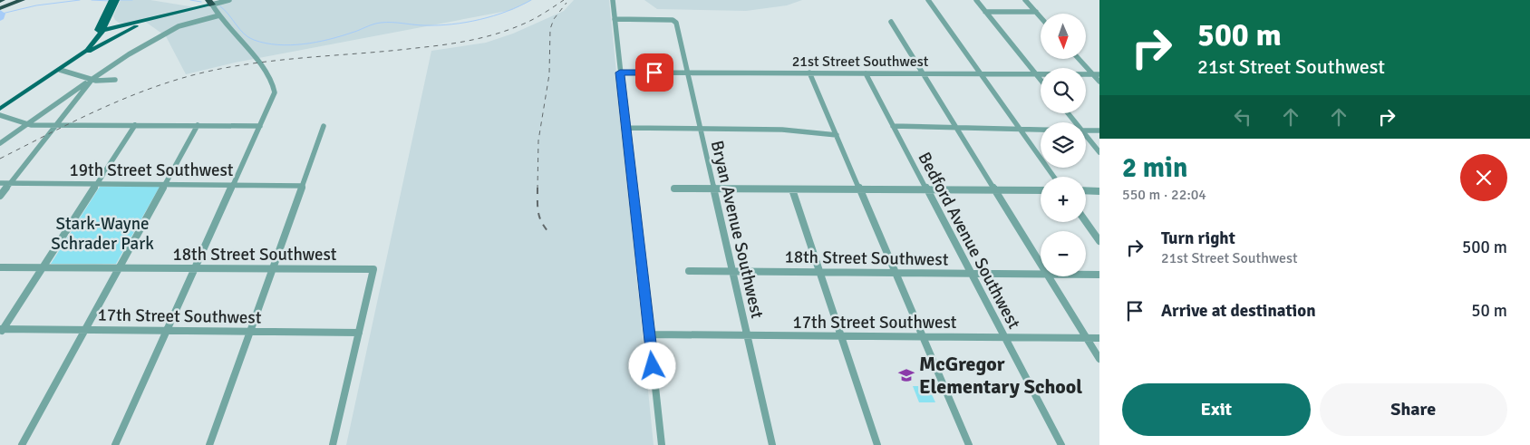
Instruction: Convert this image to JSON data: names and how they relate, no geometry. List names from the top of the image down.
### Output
{
  "streets": {
    "street": [
      "21st Street Southwest",
      "19th Street Southwest",
      "Bryan Avenue Southwest",
      "Bedford Avenue Southwest",
      "18th Street Southwest",
      "17th Street Southwest"
    ]
  },
  "crossings": [
    ["21st Street Southwest", "Bryan Avenue Southwest"],
    ["21st Street Southwest", "Bedford Avenue Southwest"],
    ["Bryan Avenue Southwest", "18th Street Southwest"],
    ["Bryan Avenue Southwest", "17th Street Southwest"],
    ["Bedford Avenue Southwest", "18th Street Southwest"],
    ["Bedford Avenue Southwest", "17th Street Southwest"],
    ["18th Street Southwest", "17th Street Southwest"]
  ],
  "parks": ["Stark-Wayne Schrader Park"],
  "places": {
    "school or university": ["McGregor Elementary School"]
  },
  "north": "bottom",
  "page": {
    "turn": ["500 m", "21st Street Southwest"],
    "map_buttons": ["+", "−"],
    "heading": ["2 min", "550 m · 22:04"],
    "list": [
      {
        "name": "Turn right",
        "note": "21st Street Southwest",
        "value": "500 m"
      },
      {
        "name": "Arrive at destination",
        "value": "50 m"
      }
    ],
    "buttons": ["Exit", "Share"]
  }
}
